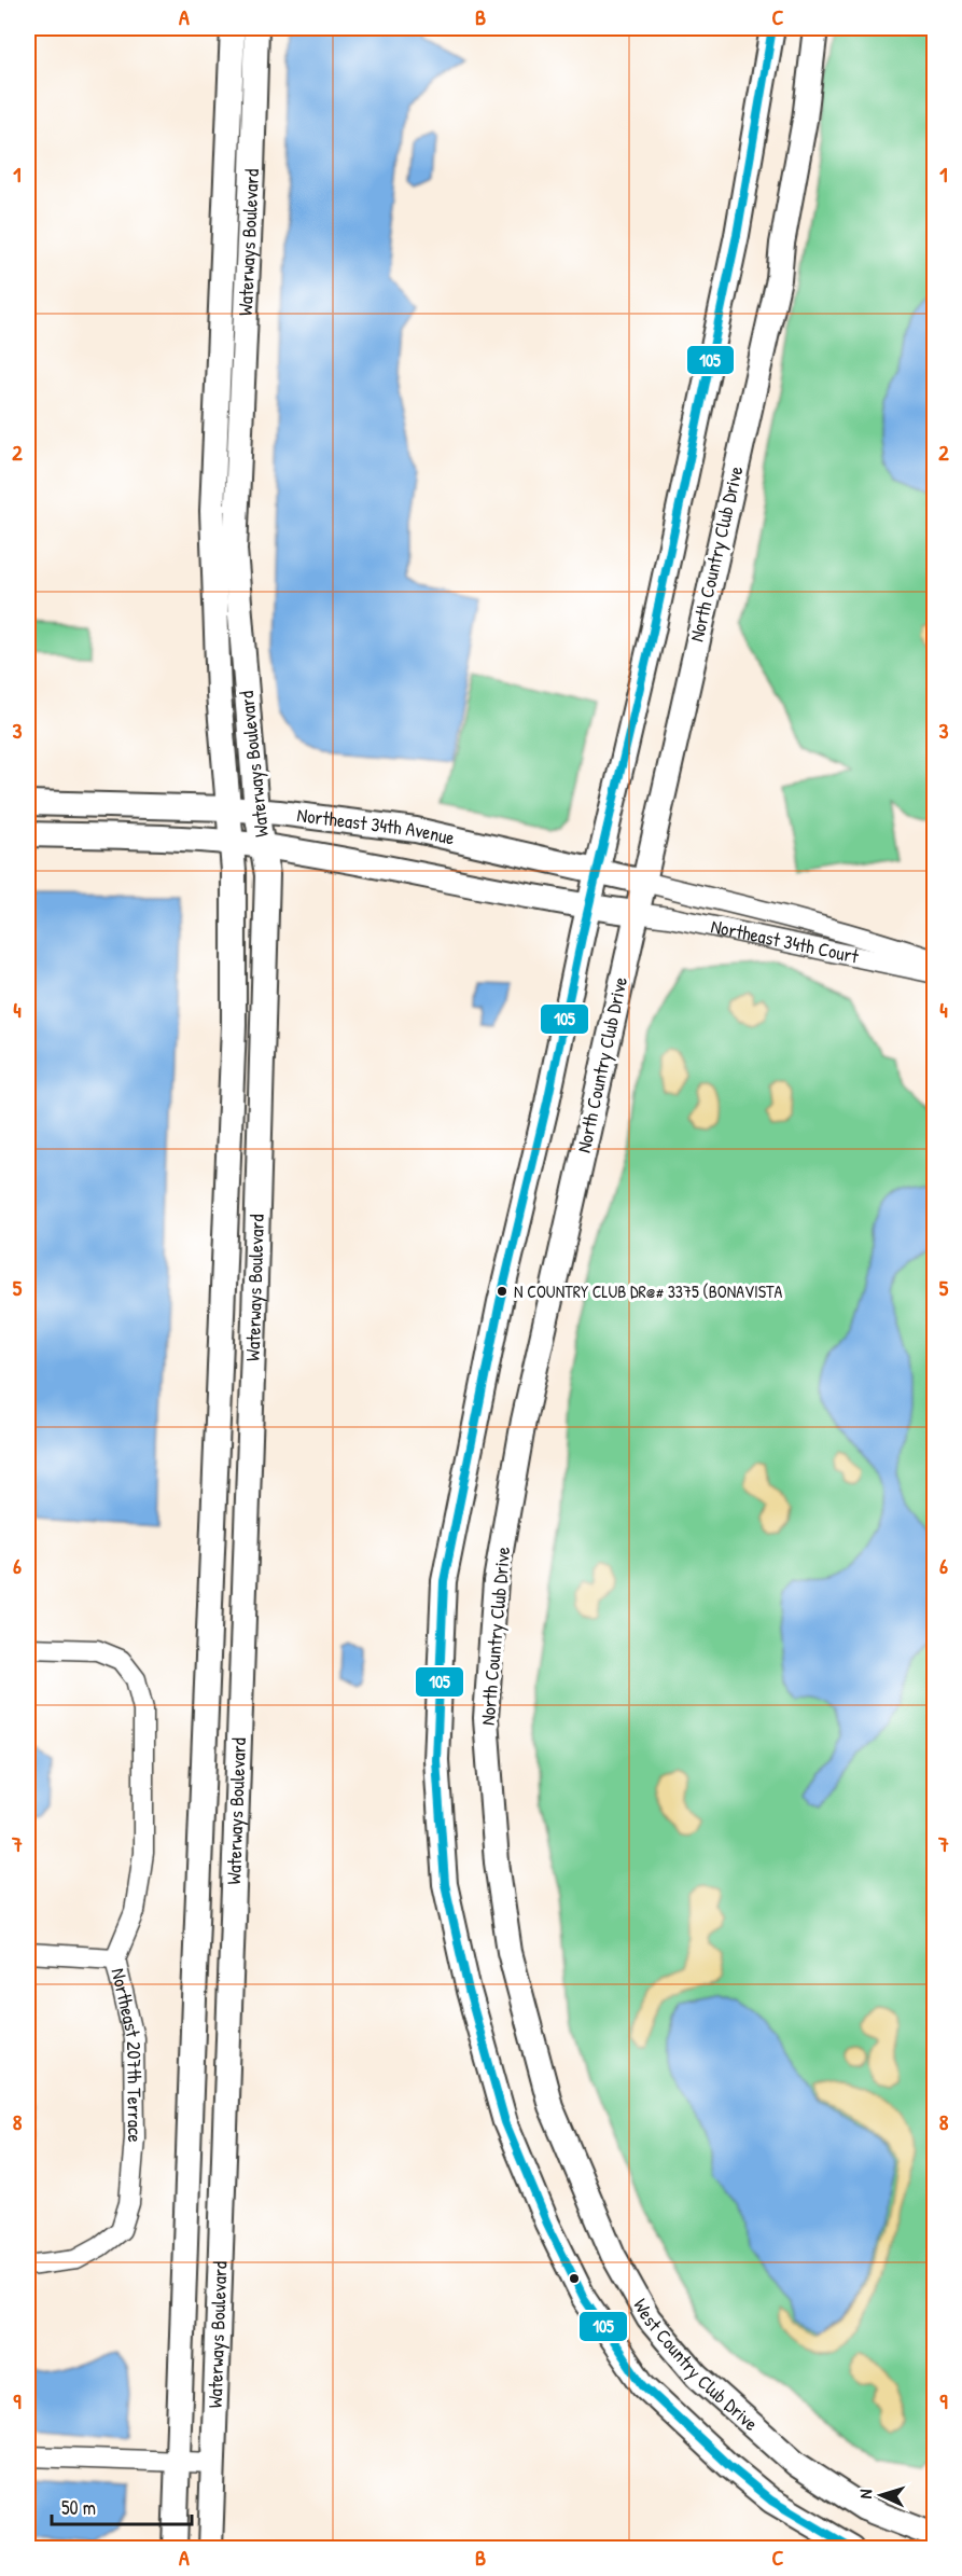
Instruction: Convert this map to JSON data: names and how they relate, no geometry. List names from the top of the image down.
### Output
{
  "streets": {
    "street": [
      "Waterways Boulevard",
      "North Country Club Drive",
      "Northeast 34th Avenue",
      "Northeast 34th Court",
      "Northeast 207th Terrace",
      "West Country Club Drive"
    ]
  },
  "crossings": [
    ["Waterways Boulevard", "Northeast 34th Avenue"],
    ["North Country Club Drive", "Northeast 34th Avenue"],
    ["North Country Club Drive", "Northeast 34th Court"],
    ["North Country Club Drive", "West Country Club Drive"],
    ["Northeast 34th Avenue", "Northeast 34th Court"]
  ],
  "places": ["N COUNTRY CLUB DR@# 3375 (BONAVISTA"],
  "lines": ["transit line 105"],
  "scale_bar": "50 m",
  "north": "left",
  "grid": {
    "columns": ["A", "B", "C"],
    "rows": [
      "1",
      "2",
      "3",
      "4",
      "5",
      "6",
      "7",
      "8",
      "9"
    ]
  }
}
